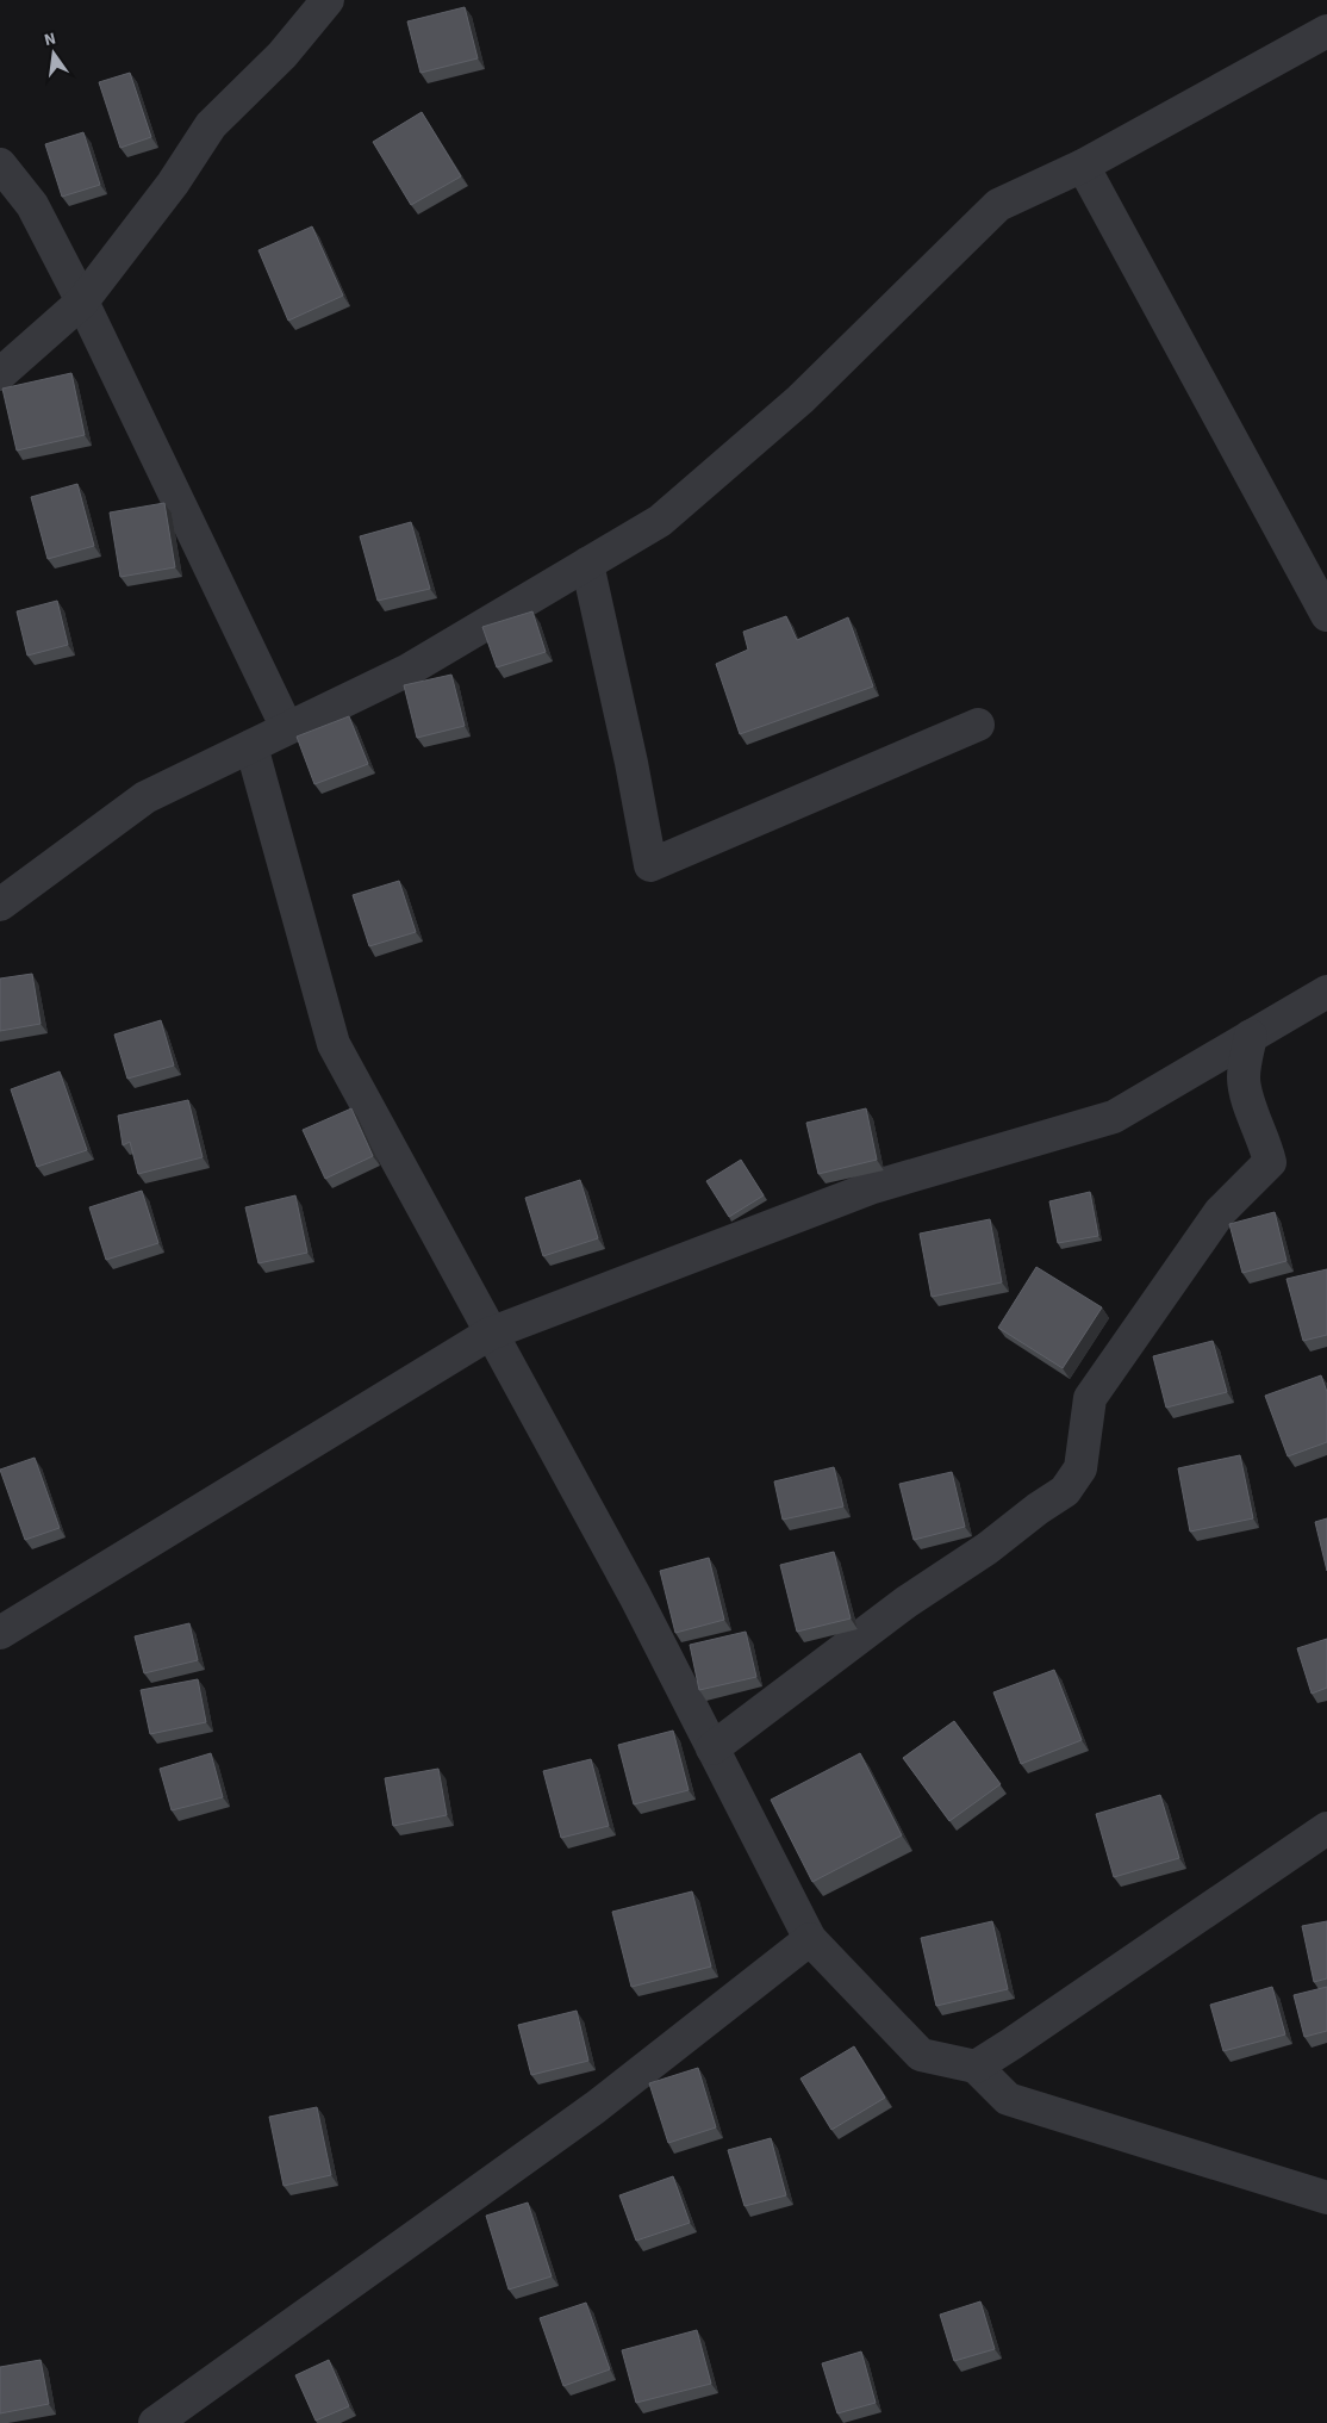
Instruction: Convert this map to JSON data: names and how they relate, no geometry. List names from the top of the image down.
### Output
{
  "north": "top"
}
